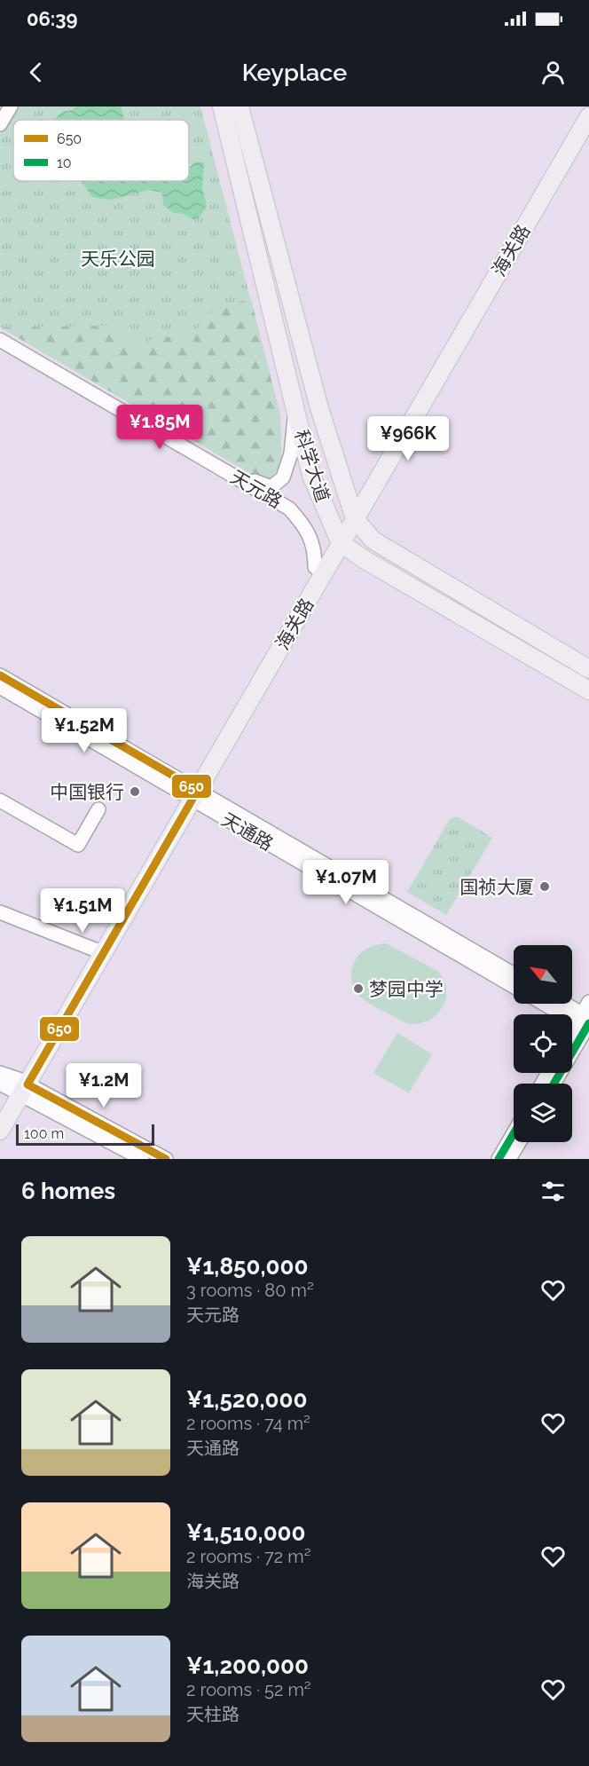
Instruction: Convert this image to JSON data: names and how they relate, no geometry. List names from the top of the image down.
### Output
{
  "streets": {
    "main road": ["海关路", "科学大道"],
    "street": ["天元路", "天通路"]
  },
  "crossings": [
    ["海关路", "科学大道"],
    ["海关路", "天元路"],
    ["海关路", "天通路"],
    ["科学大道", "天元路"]
  ],
  "parks": ["天乐公园"],
  "places": ["中国银行", "国祯大厦", "梦园中学"],
  "lines": ["transit line 650", "transit line 10"],
  "legend": ["650", "10"],
  "scale_bar": "100 m",
  "north": "top left",
  "page": {
    "status": "06:39",
    "header": "Keyplace",
    "price": [
      "¥1.85M",
      "¥966K",
      "¥1.52M",
      "¥1.07M",
      "¥1.51M",
      "¥1.2M"
    ],
    "scale": "100 m",
    "heading": "6 homes",
    "list": [
      {
        "name": "¥1,850,000",
        "note": "3 rooms · 80 m² · 天元路"
      },
      {
        "name": "¥1,520,000",
        "note": "2 rooms · 74 m² · 天通路"
      },
      {
        "name": "¥1,510,000",
        "note": "2 rooms · 72 m² · 海关路"
      },
      {
        "name": "¥1,200,000",
        "note": "2 rooms · 52 m² · 天柱路"
      }
    ]
  }
}
